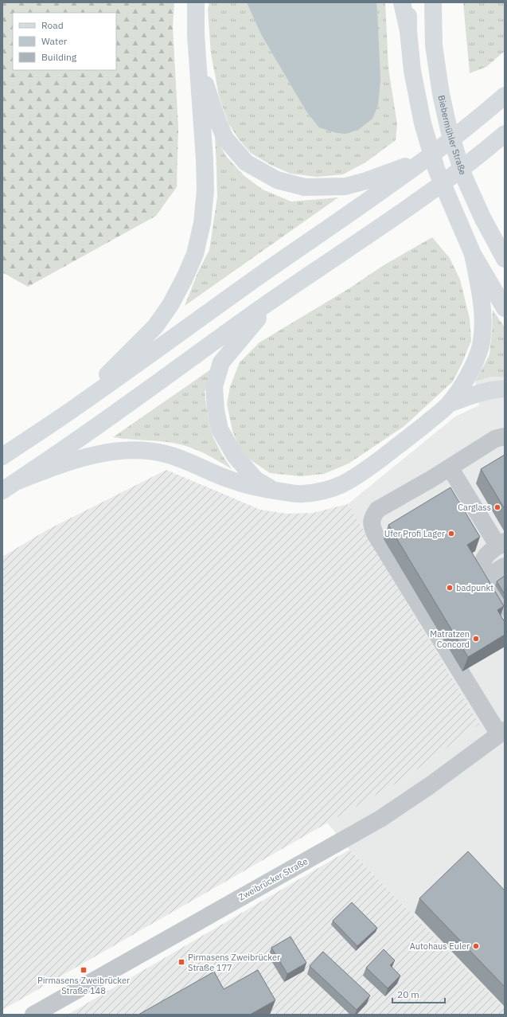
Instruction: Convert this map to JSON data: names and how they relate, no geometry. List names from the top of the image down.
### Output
{
  "streets": {
    "main road": ["Biebermühler Straße"],
    "street": ["Zweibrücker Straße"]
  },
  "places": {
    "other": [
      "Carglass",
      "Ufer Profi Lager",
      "badpunkt",
      "Matratzen Concord",
      "Autohaus Euler"
    ],
    "transit": ["Pirmasens Zweibrücker Straße 177", "Pirmasens Zweibrücker Straße 148"]
  },
  "legend": ["Road", "Water", "Building"],
  "scale_bar": "20 m"
}
